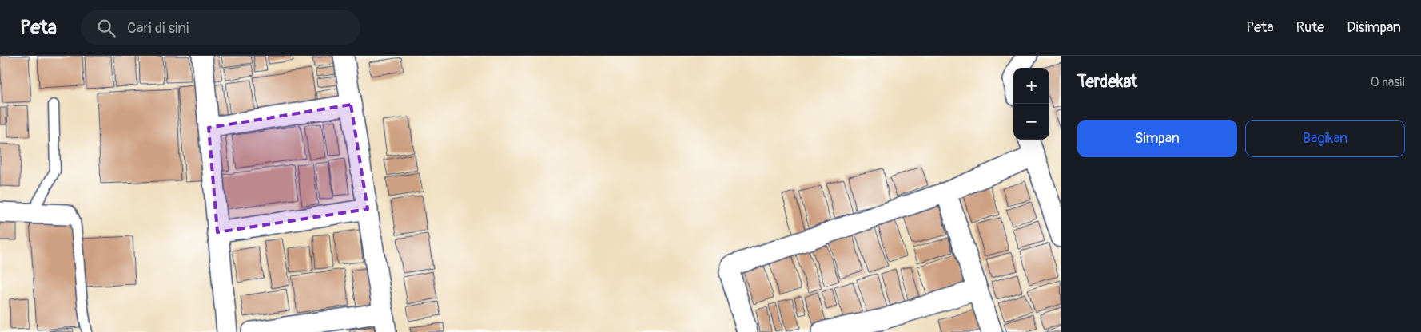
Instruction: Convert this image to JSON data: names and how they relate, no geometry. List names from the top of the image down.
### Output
{
  "page": {
    "header": "Peta",
    "search": "Cari di sini",
    "nav": ["Peta", "Rute", "Disimpan"],
    "heading": ["Terdekat", "0 hasil"],
    "map_buttons": ["+", "−"],
    "buttons": ["Simpan", "Bagikan"]
  }
}
